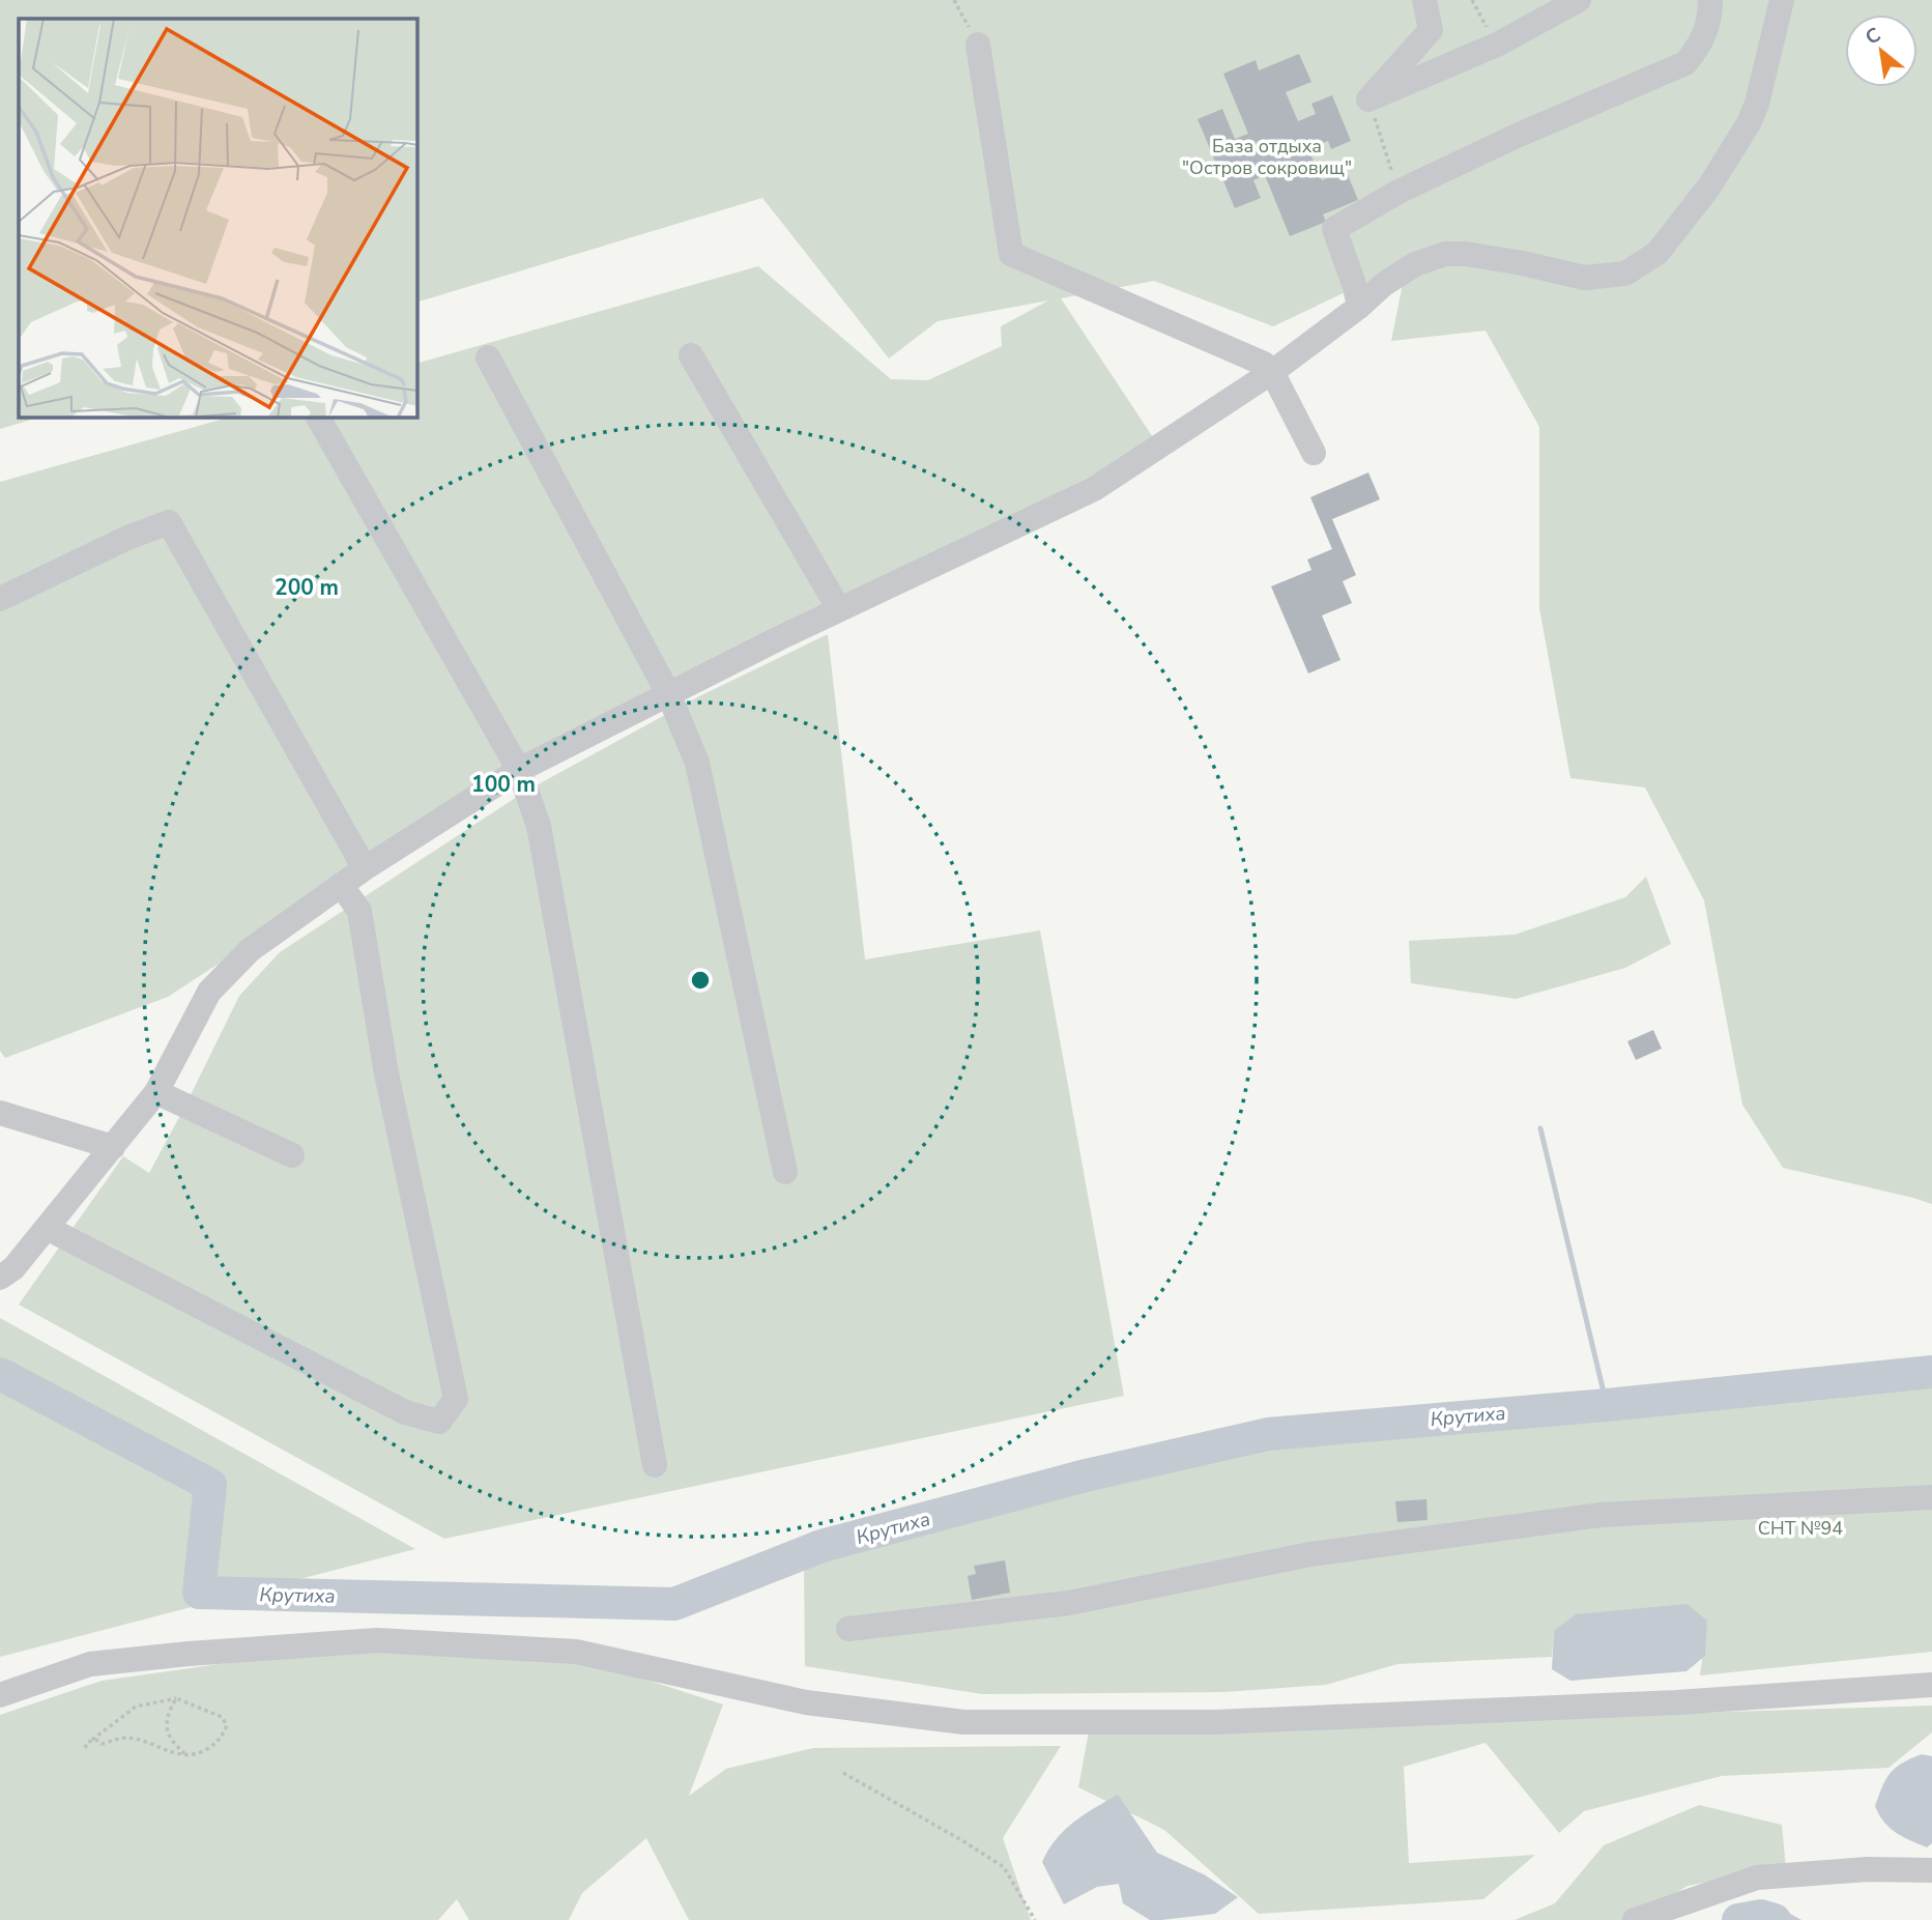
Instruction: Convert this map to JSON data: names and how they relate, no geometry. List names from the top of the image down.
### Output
{
  "water": ["Крутиха"],
  "parks": ["База отдыха \"Остров сокровищ\"", "СНТ №94"],
  "north": "top left",
  "rings": ["200 m", "100 m"]
}
